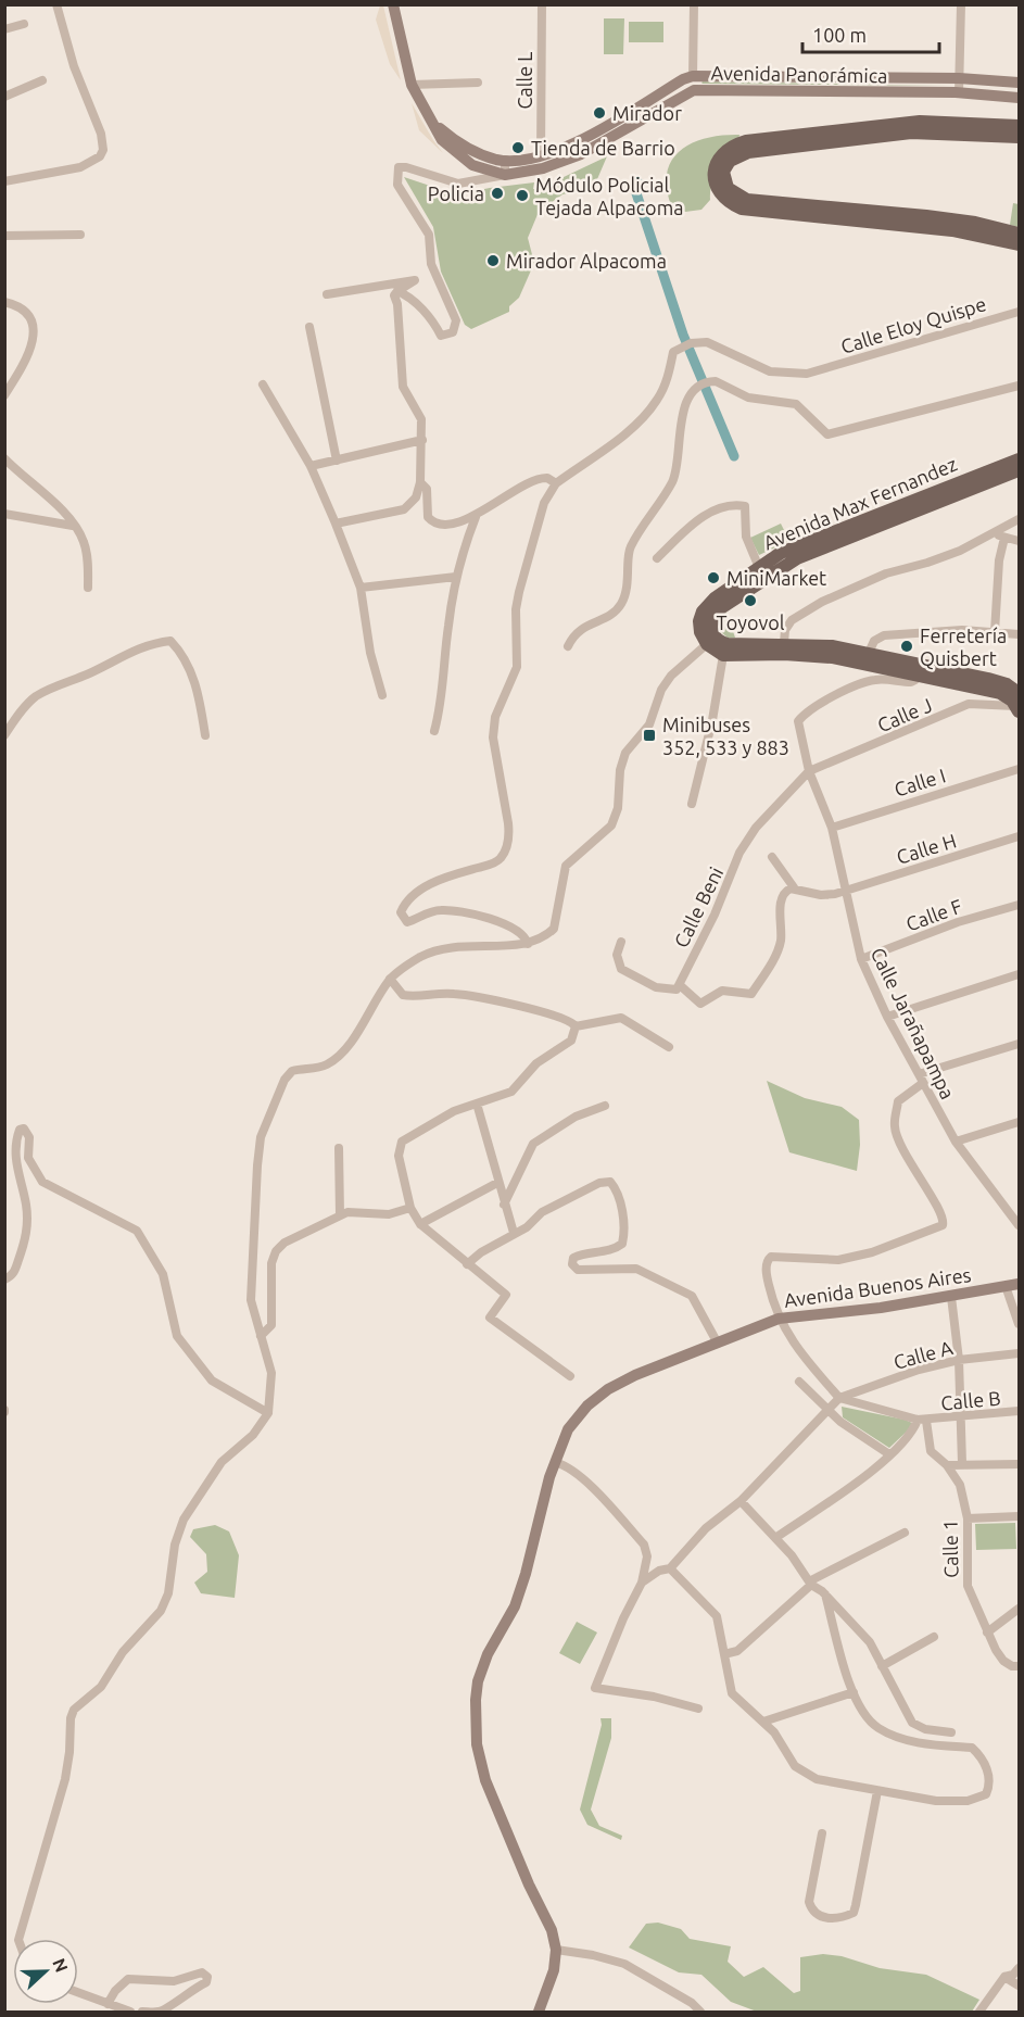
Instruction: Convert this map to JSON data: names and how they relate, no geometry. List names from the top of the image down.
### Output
{
  "streets": {
    "main road": ["Avenida Panorámica", "Avenida Max Fernandez", "Avenida Buenos Aires"],
    "street": [
      "Calle L",
      "Calle Eloy Quispe",
      "Calle J",
      "Calle I",
      "Calle H",
      "Calle Beni",
      "Calle F",
      "Calle Jarañapampa",
      "Calle A",
      "Calle B",
      "Calle 1"
    ]
  },
  "crossings": [
    ["Avenida Panorámica", "Calle L"],
    ["Calle J", "Calle Beni"],
    ["Calle J", "Calle Jarañapampa"],
    ["Calle I", "Calle Jarañapampa"],
    ["Calle H", "Calle Jarañapampa"],
    ["Calle Beni", "Calle Jarañapampa"],
    ["Calle F", "Calle Jarañapampa"],
    ["Calle B", "Calle 1"]
  ],
  "places": {
    "other": [
      "Mirador",
      "Tienda de Barrio",
      "Policia",
      "Módulo Policial Tejada Alpacoma",
      "Mirador Alpacoma",
      "MiniMarket",
      "Toyovol",
      "Ferretería Quisbert"
    ],
    "transit": ["Minibuses 352, 533 y 883"]
  },
  "scale_bar": "100 m",
  "north": "right"
}
